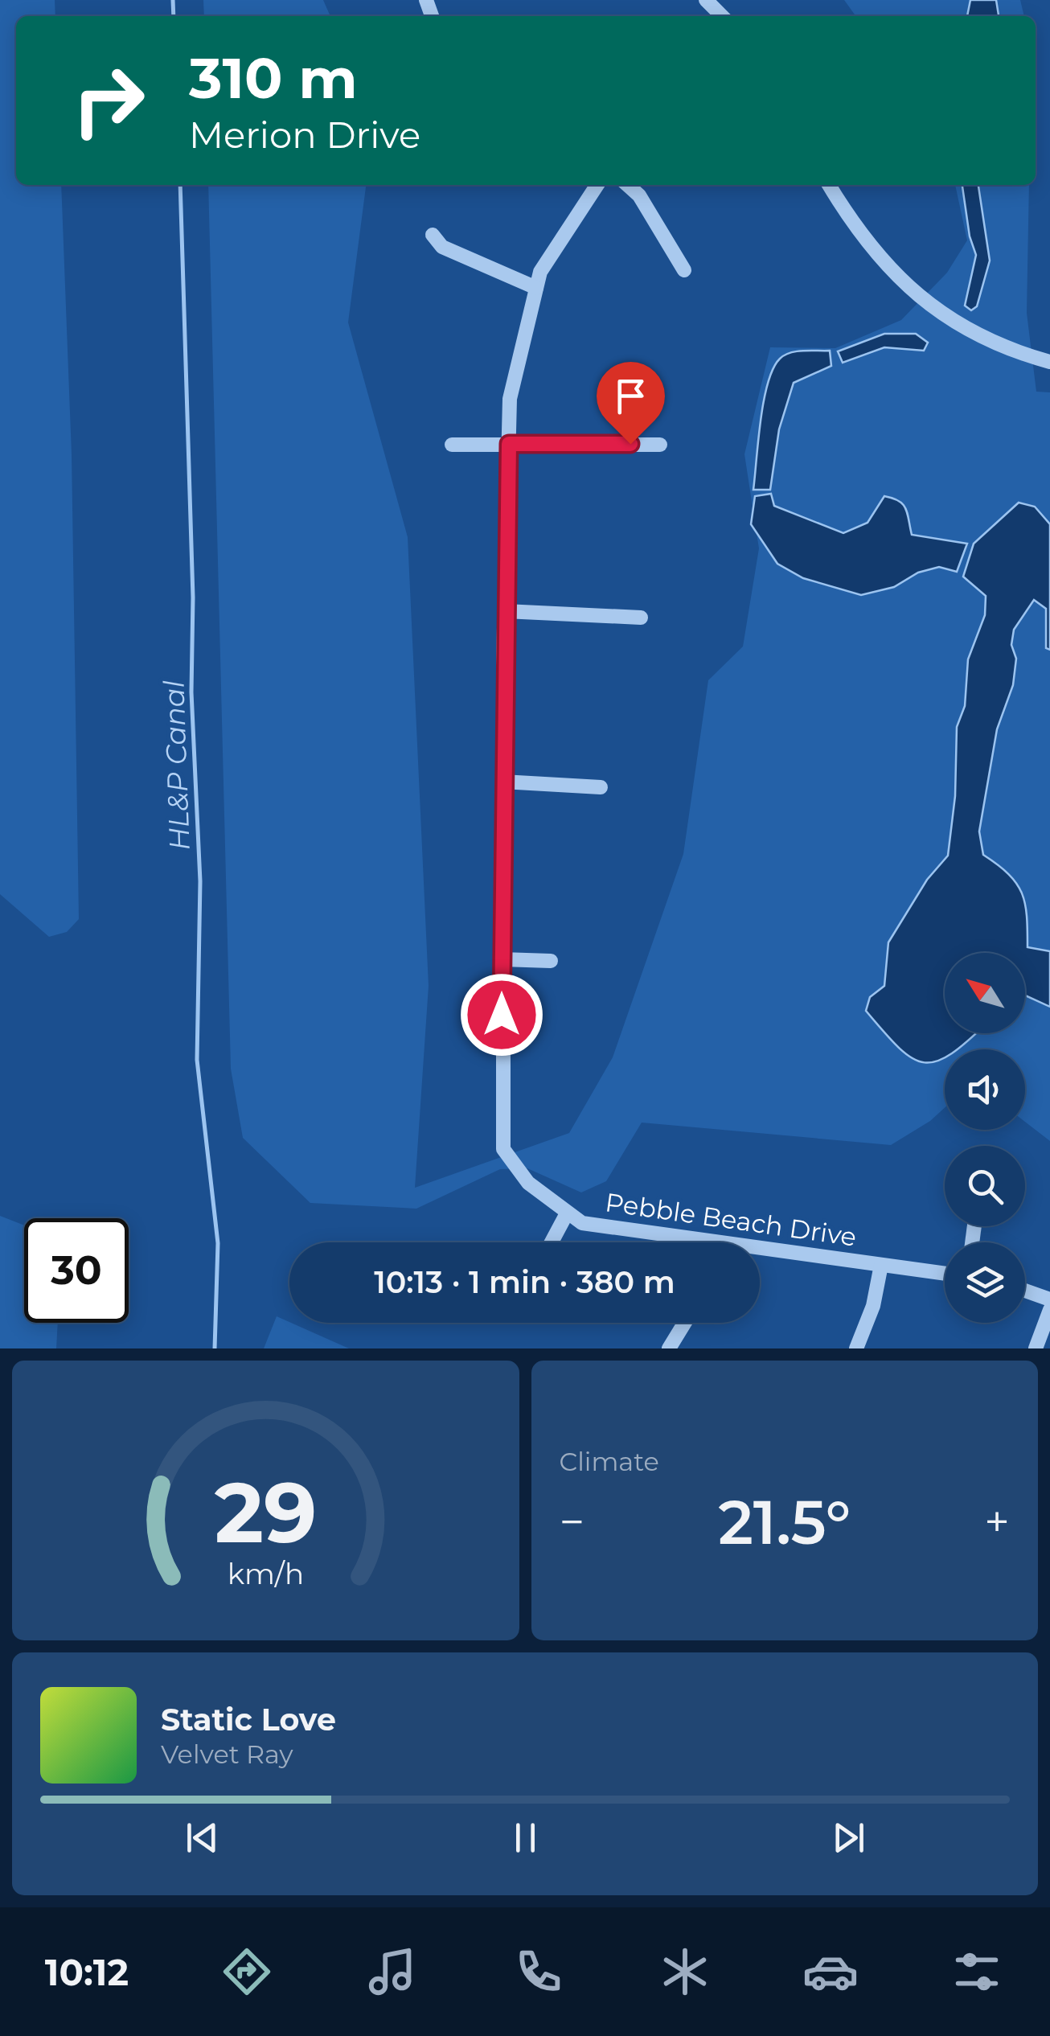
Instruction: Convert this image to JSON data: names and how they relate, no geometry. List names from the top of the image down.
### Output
{
  "streets": {
    "street": ["Pebble Beach Drive"]
  },
  "water": ["HL&P Canal"],
  "north": "top left",
  "page": {
    "turn": ["310 m", "Merion Drive"],
    "limit": "30",
    "trip": "10:13 · 1 min · 380 m",
    "tile": "Climate",
    "heat": ["−", "21.5°", "+"],
    "song": ["Static Love", "Velvet Ray"],
    "tabs": "10:12",
    "gauge": ["29", "km/h"]
  }
}
